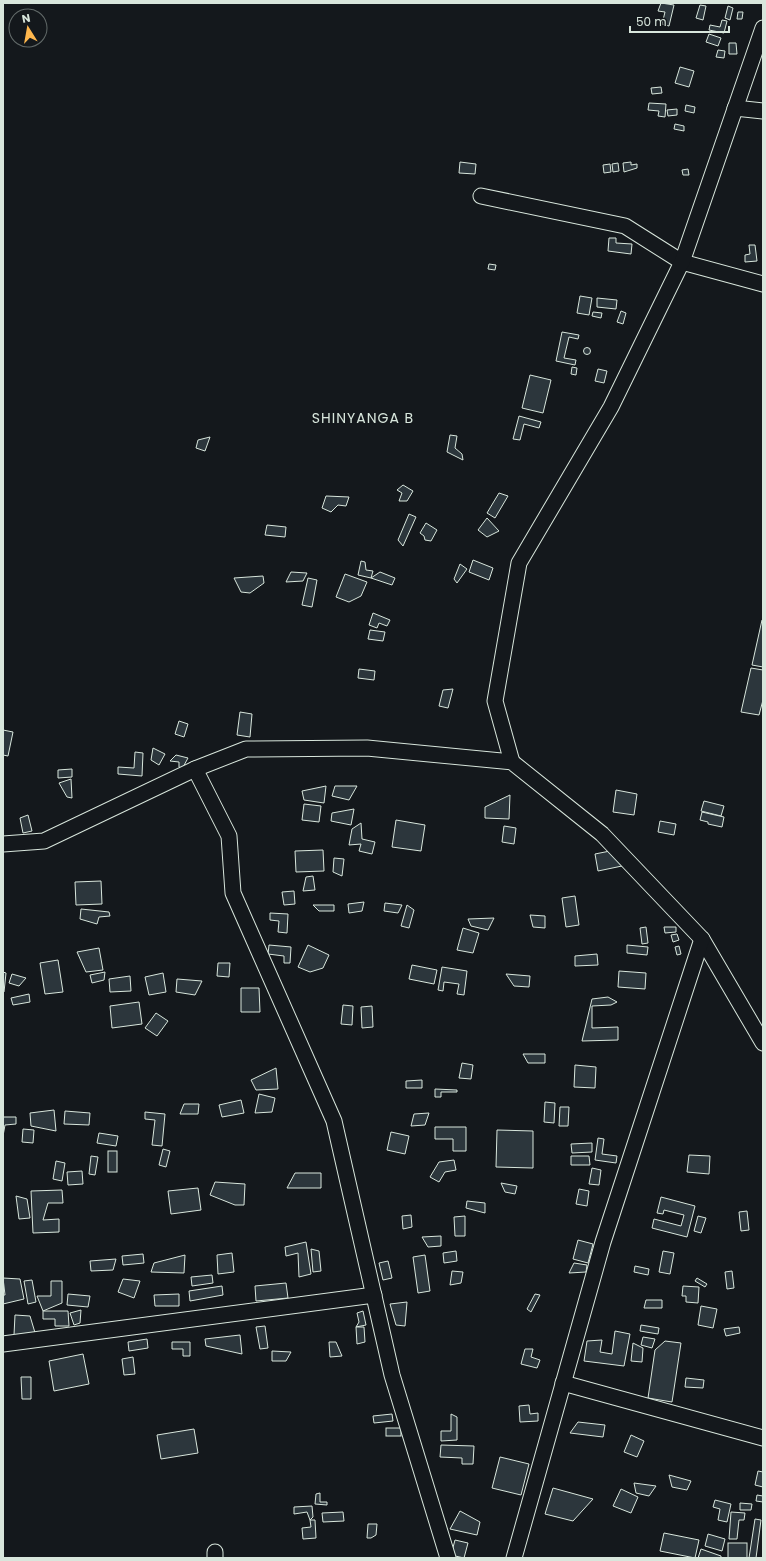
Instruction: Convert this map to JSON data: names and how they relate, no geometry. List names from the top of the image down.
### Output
{
  "districts": ["SHINYANGA B"],
  "scale_bar": "50 m",
  "north": "top"
}
